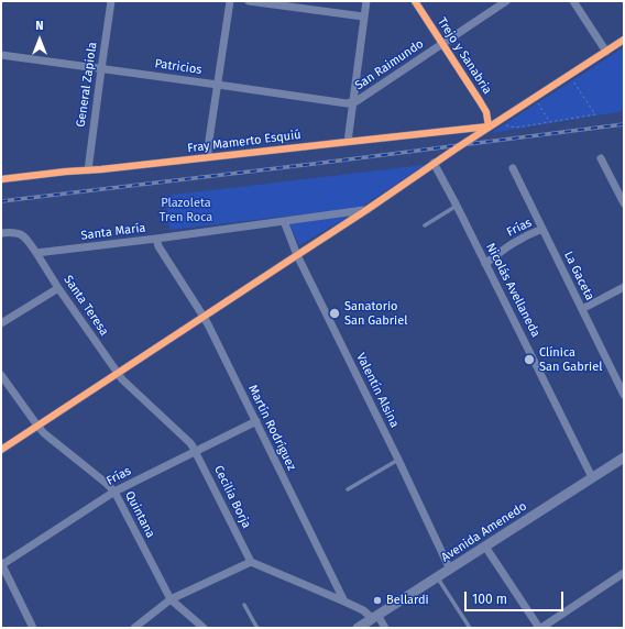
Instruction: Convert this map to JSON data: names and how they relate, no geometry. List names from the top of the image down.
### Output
{
  "streets": {
    "street": [
      "Trejo y Sanabria",
      "San Raimundo",
      "Patricios",
      "General Zapiola",
      "Fray Mamerto Esquiú",
      "Frías",
      "Santa María",
      "La Gaceta",
      "Nicolás Avellaneda",
      "Santa Teresa",
      "Valentín Alsina",
      "Martín Rodríguez",
      "Cecilia Borja",
      "Quintana",
      "Avenida Amenedo"
    ]
  },
  "crossings": [
    ["Trejo y Sanabria", "San Raimundo"],
    ["Trejo y Sanabria", "Fray Mamerto Esquiú"],
    ["San Raimundo", "Patricios"],
    ["Patricios", "General Zapiola"],
    ["General Zapiola", "Fray Mamerto Esquiú"],
    ["Frías", "La Gaceta"],
    ["Frías", "Nicolás Avellaneda"],
    ["Frías", "Martín Rodríguez"],
    ["Frías", "Cecilia Borja"],
    ["Frías", "Quintana"],
    ["Santa María", "Santa Teresa"],
    ["Santa María", "Valentín Alsina"],
    ["Santa María", "Martín Rodríguez"],
    ["Nicolás Avellaneda", "Avenida Amenedo"],
    ["Santa Teresa", "Cecilia Borja"],
    ["Valentín Alsina", "Avenida Amenedo"]
  ],
  "parks": ["Plazoleta Tren Roca"],
  "places": ["Sanatorio San Gabriel", "Clínica San Gabriel", "Bellardi"],
  "scale_bar": "100 m",
  "north": "top"
}
